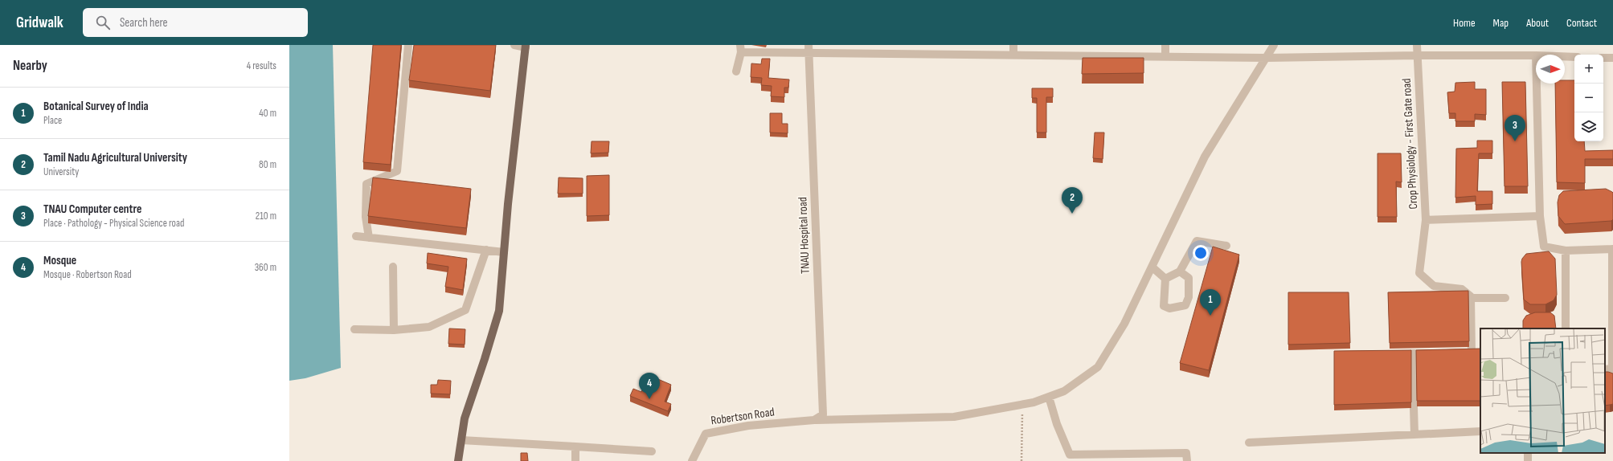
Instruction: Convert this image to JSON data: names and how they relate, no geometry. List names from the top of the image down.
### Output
{
  "streets": {
    "street": ["Crop Physiology - First Gate road", "TNAU Hospital road", "Robertson Road"]
  },
  "crossings": [
    ["TNAU Hospital road", "Robertson Road"]
  ],
  "north": "right",
  "page": {
    "header": "Gridwalk",
    "search": "Search here",
    "nav": [
      "Home",
      "Map",
      "About",
      "Contact"
    ],
    "heading": ["Nearby", "4 results"],
    "map_buttons": ["+", "−"],
    "list": [
      {
        "mark": "1",
        "name": "Botanical Survey of India",
        "note": "Place",
        "value": "40 m"
      },
      {
        "mark": "2",
        "name": "Tamil Nadu Agricultural University",
        "note": "University",
        "value": "80 m"
      },
      {
        "mark": "3",
        "name": "TNAU Computer centre",
        "note": "Place · Pathology - Physical Science road",
        "value": "210 m"
      },
      {
        "mark": "4",
        "name": "Mosque",
        "note": "Mosque · Robertson Road",
        "value": "360 m"
      }
    ],
    "pins": [
      "3",
      "2",
      "1",
      "4"
    ]
  }
}
